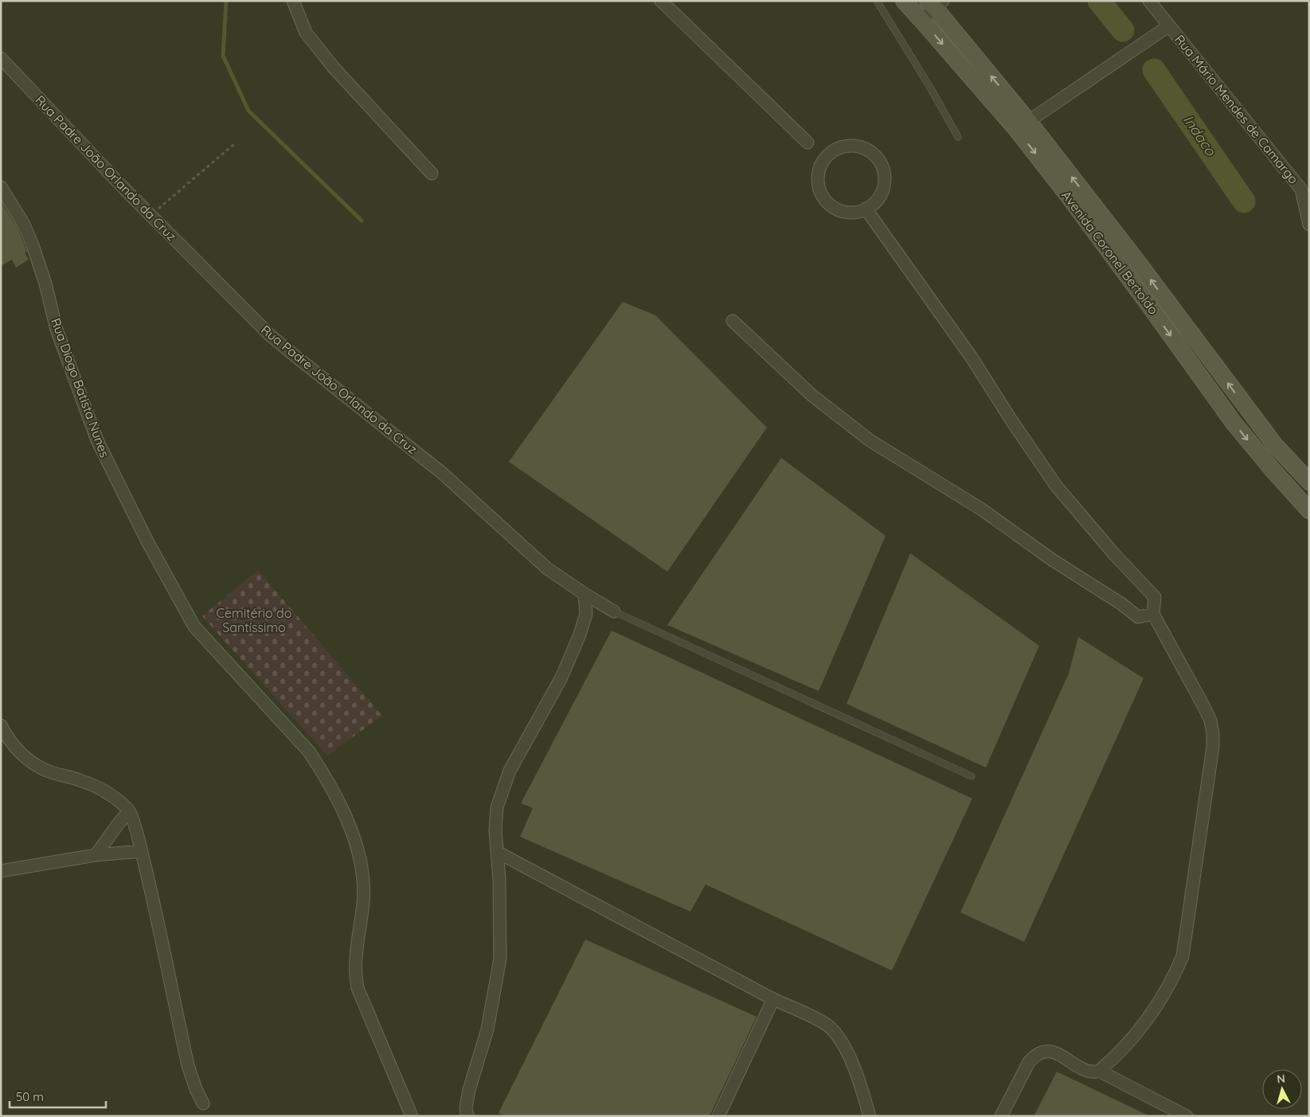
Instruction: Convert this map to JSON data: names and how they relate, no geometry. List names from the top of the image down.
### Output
{
  "streets": {
    "street": [
      "Rua Mário Mendes de Camargo",
      "Rua Padre João Orlando da Cruz",
      "Avenida Coronel Bertoldo",
      "Rua Diogo Batista Nunes"
    ]
  },
  "water": ["Indaco"],
  "parks": ["Cemitério do Santíssimo"],
  "scale_bar": "50 m",
  "north": "top"
}
